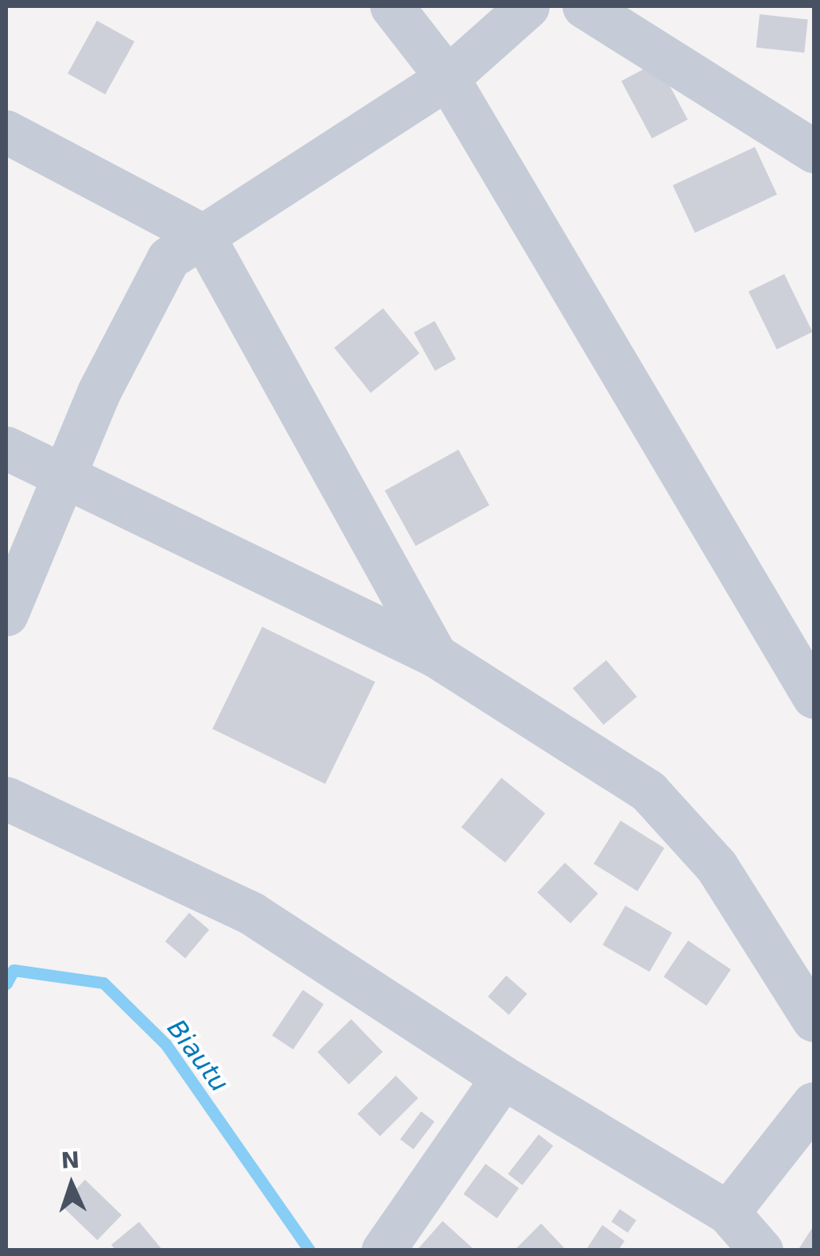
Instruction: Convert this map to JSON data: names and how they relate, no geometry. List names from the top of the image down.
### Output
{
  "water": ["Biautu"],
  "north": "top"
}
